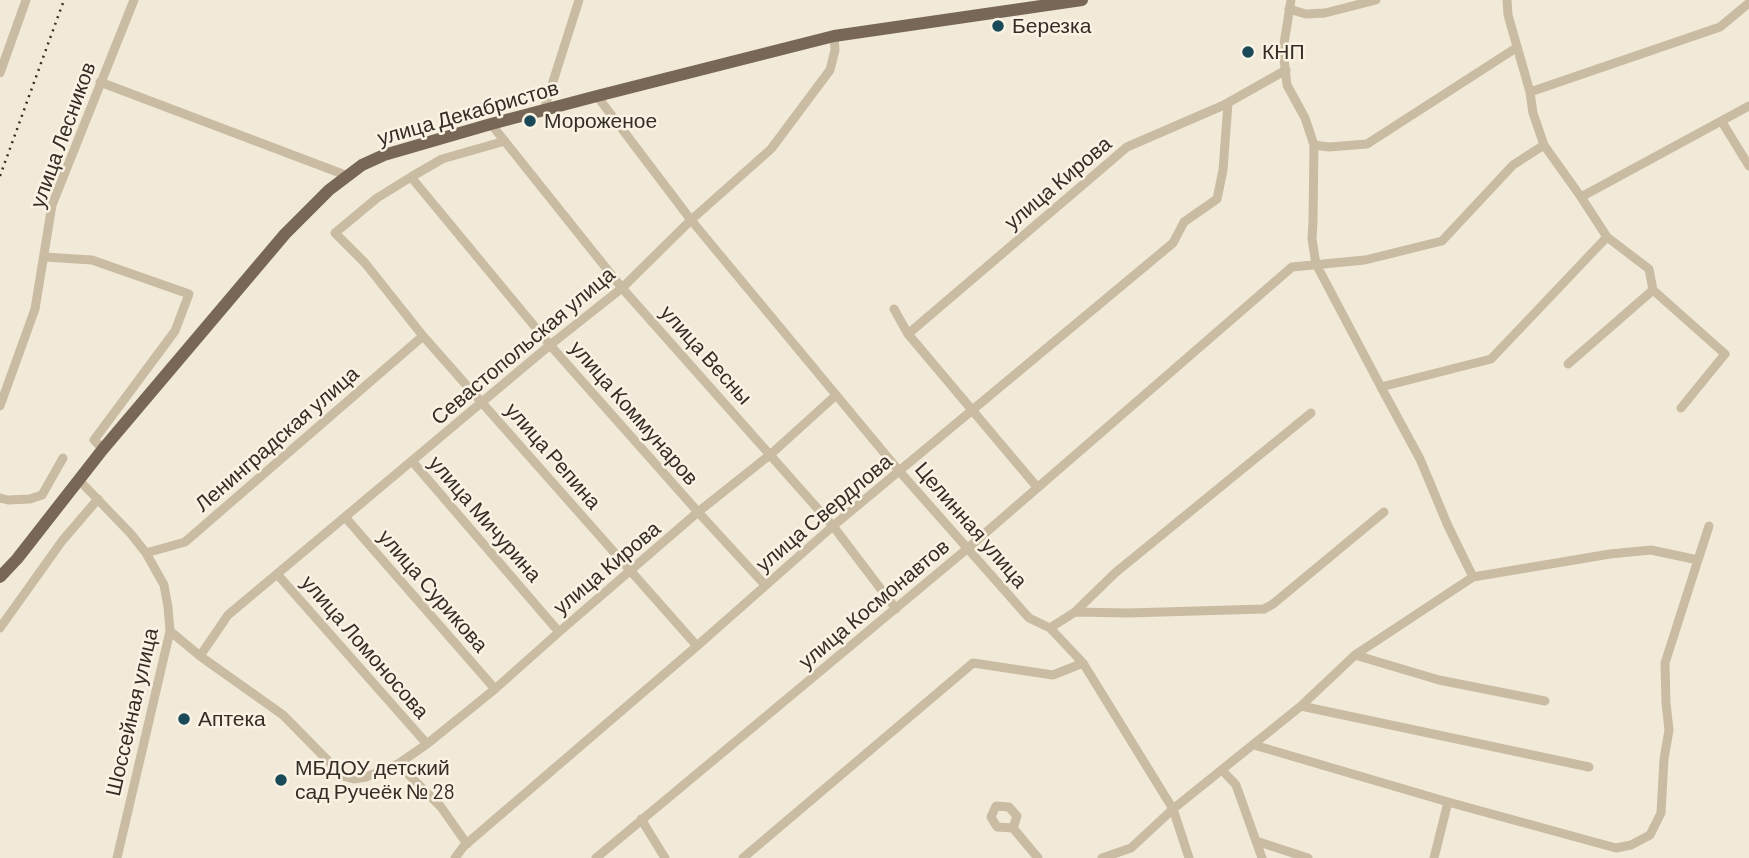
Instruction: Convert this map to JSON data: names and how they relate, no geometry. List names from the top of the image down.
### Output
{
  "streets": {
    "main road": ["улица Декабристов"],
    "street": [
      "улица Лесников",
      "улица Кирова",
      "Севастопольская улица",
      "улица Весны",
      "улица Коммунаров",
      "Ленинградская улица",
      "улица Репина",
      "улица Свердлова",
      "улица Мичурина",
      "Целинная улица",
      "улица Сурикова",
      "улица Космонавтов",
      "улица Ломоносова",
      "Шоссейная улица"
    ]
  },
  "crossings": [
    ["улица Декабристов", "Севастопольская улица"],
    ["улица Декабристов", "улица Весны"],
    ["улица Декабристов", "Целинная улица"],
    ["улица Декабристов", "Шоссейная улица"],
    ["улица Кирова", "Севастопольская улица"],
    ["улица Кирова", "улица Весны"],
    ["улица Кирова", "улица Коммунаров"],
    ["улица Кирова", "улица Репина"],
    ["улица Кирова", "улица Свердлова"],
    ["улица Кирова", "улица Мичурина"],
    ["улица Кирова", "Целинная улица"],
    ["улица Кирова", "улица Сурикова"],
    ["улица Кирова", "улица Ломоносова"],
    ["улица Кирова", "Шоссейная улица"],
    ["Севастопольская улица", "улица Весны"],
    ["Севастопольская улица", "улица Коммунаров"],
    ["Севастопольская улица", "улица Репина"],
    ["Севастопольская улица", "улица Мичурина"],
    ["Севастопольская улица", "Целинная улица"],
    ["Севастопольская улица", "улица Сурикова"],
    ["Севастопольская улица", "улица Ломоносова"],
    ["улица Весны", "улица Свердлова"],
    ["улица Весны", "улица Космонавтов"],
    ["улица Коммунаров", "улица Репина"],
    ["улица Коммунаров", "улица Свердлова"],
    ["Ленинградская улица", "улица Репина"],
    ["Ленинградская улица", "Шоссейная улица"],
    ["улица Репина", "улица Свердлова"],
    ["улица Свердлова", "Целинная улица"],
    ["Целинная улица", "улица Космонавтов"]
  ],
  "places": [
    "Березка",
    "КНП",
    "Мороженое",
    "Аптека",
    "МБДОУ детский сад Ручеёк № 28"
  ]
}
